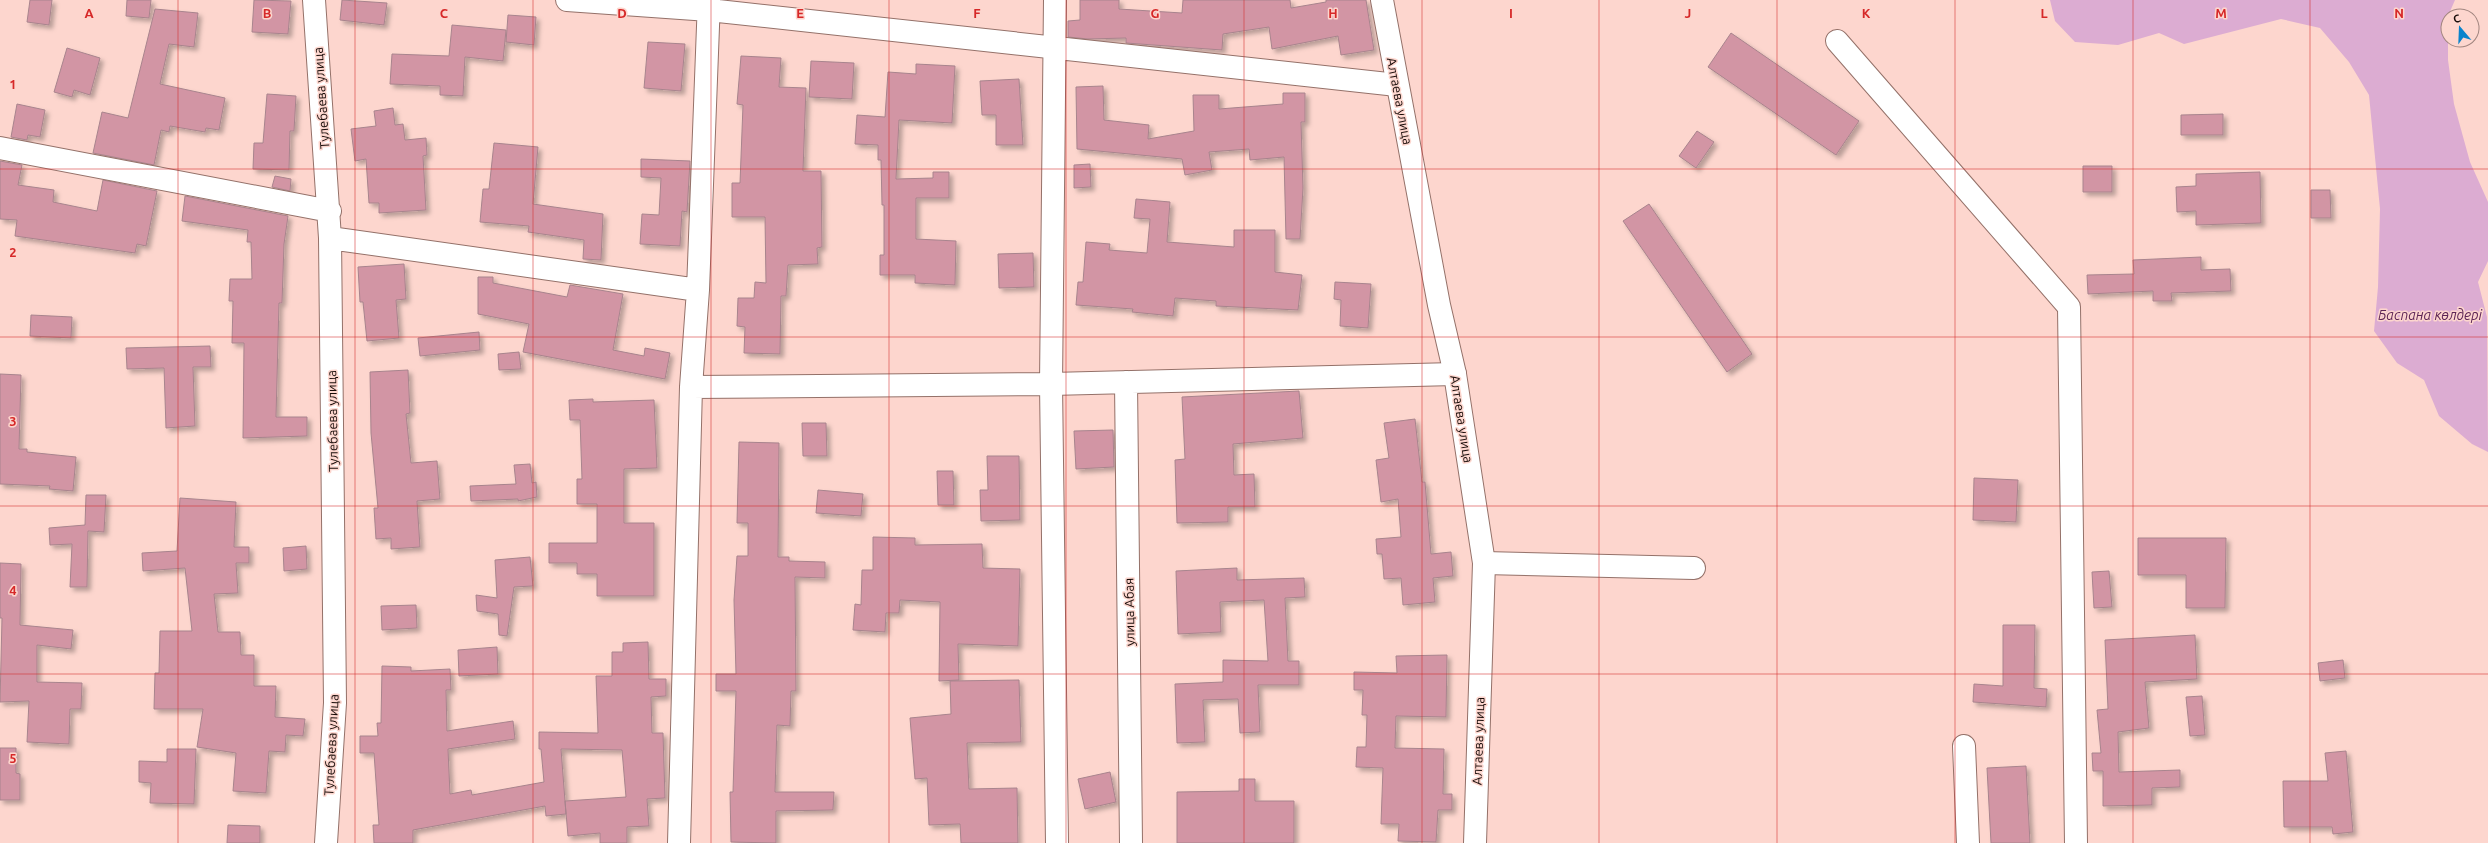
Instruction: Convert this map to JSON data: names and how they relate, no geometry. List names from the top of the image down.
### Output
{
  "streets": {
    "street": ["Тулебаева улица", "Алтаева улица", "улица Абая"]
  },
  "water": ["Баспана көлдері"],
  "north": "top",
  "grid": {
    "columns": [
      "A",
      "B",
      "C",
      "D",
      "E",
      "F",
      "G",
      "H",
      "I",
      "J",
      "K",
      "L",
      "M",
      "N"
    ],
    "rows": [
      "1",
      "2",
      "3",
      "4",
      "5"
    ]
  }
}
